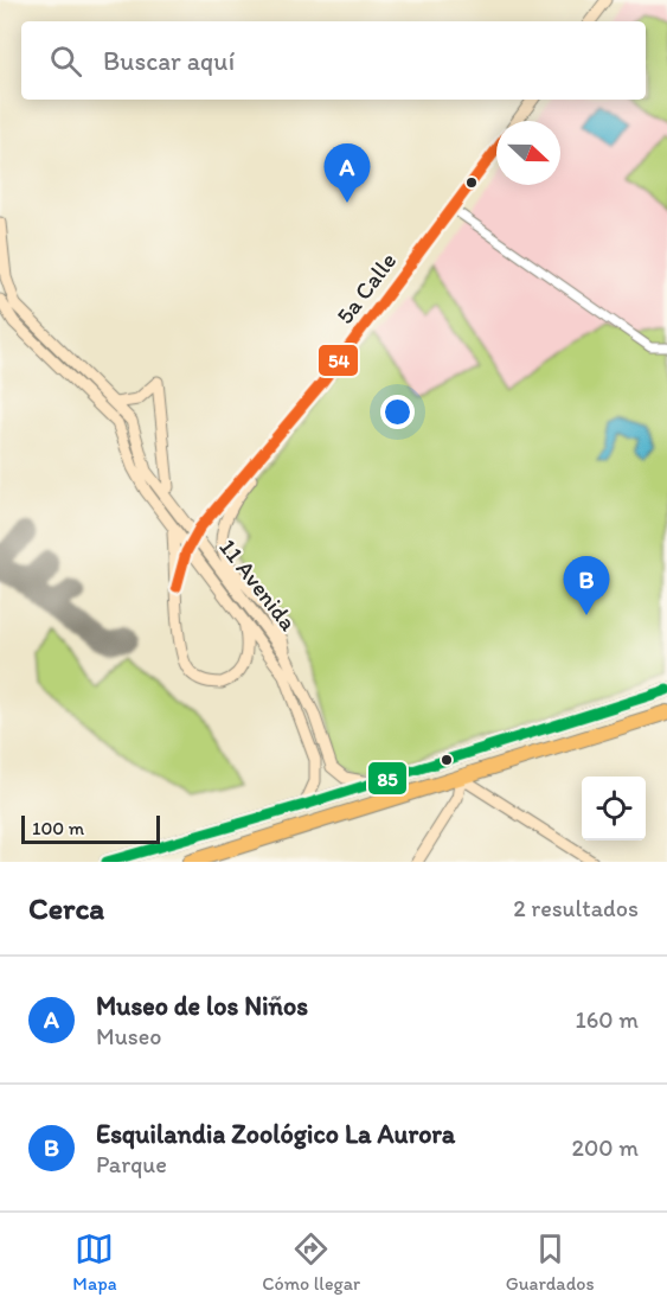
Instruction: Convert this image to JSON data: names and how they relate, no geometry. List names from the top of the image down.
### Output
{
  "streets": {
    "main road": ["5a Calle", "11 Avenida"]
  },
  "lines": ["transit line 54", "transit line 85"],
  "scale_bar": "100 m",
  "north": "right",
  "page": {
    "search": "Buscar aquí",
    "pins": ["A", "B"],
    "scale": "100 m",
    "heading": ["Cerca", "2 resultados"],
    "list": [
      {
        "mark": "A",
        "name": "Museo de los Niños",
        "note": "Museo",
        "value": "160 m"
      },
      {
        "mark": "B",
        "name": "Esquilandia Zoológico La Aurora",
        "note": "Parque",
        "value": "200 m"
      }
    ],
    "nav": ["Mapa", "Cómo llegar", "Guardados"]
  }
}
